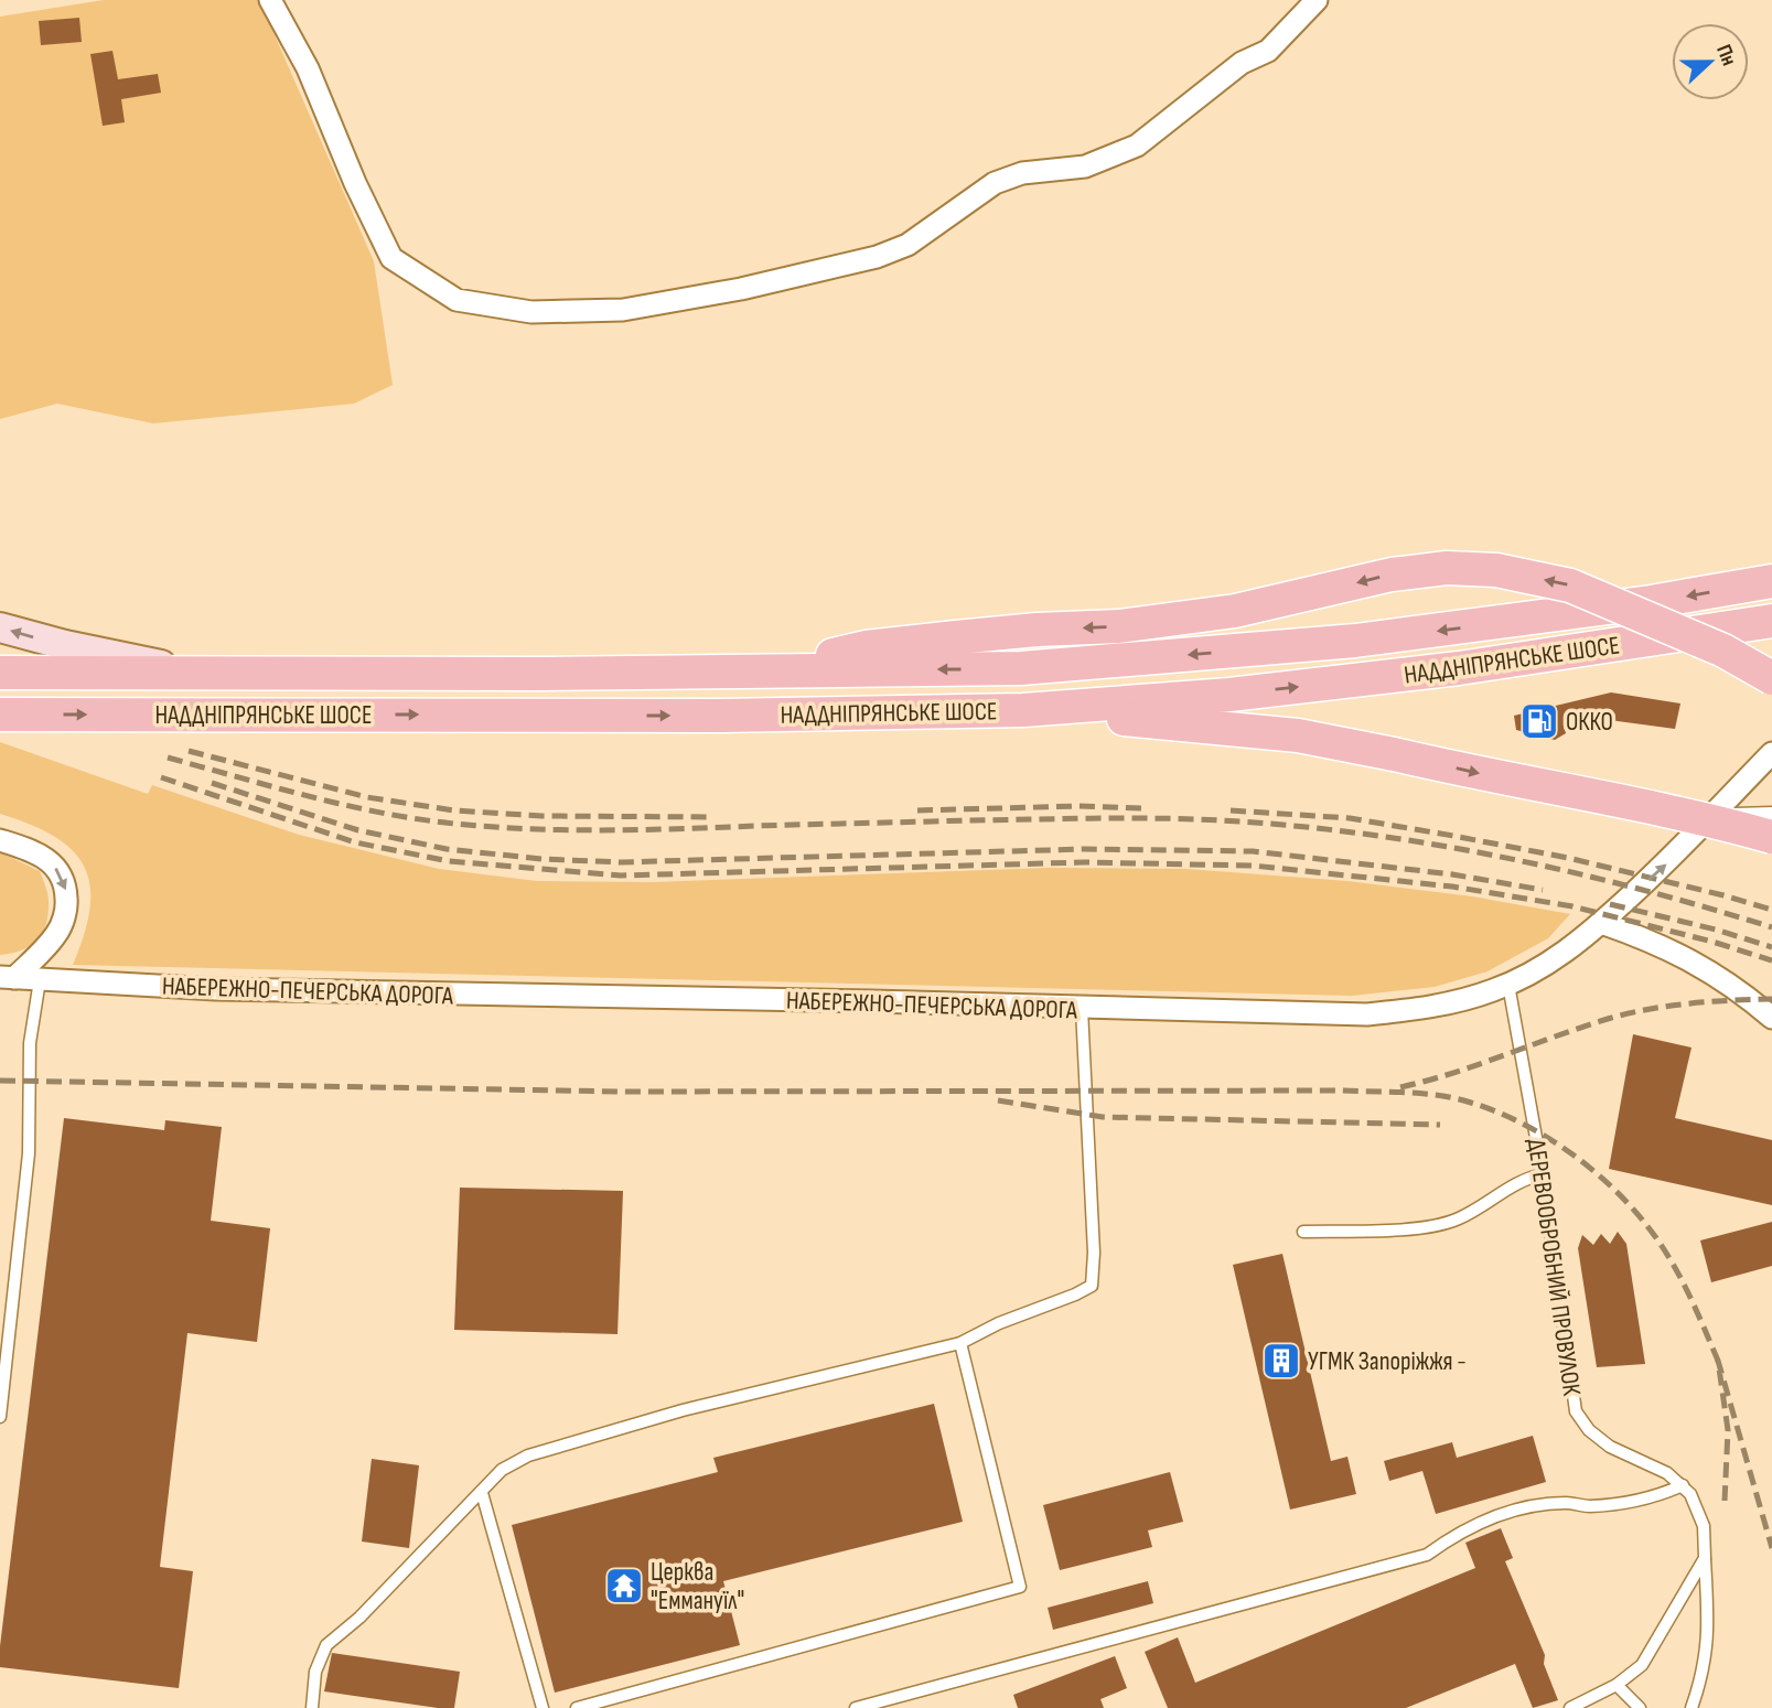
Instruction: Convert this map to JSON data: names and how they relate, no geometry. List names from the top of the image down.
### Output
{
  "streets": {
    "main road": ["НАДДНІПРЯНСЬКЕ ШОСЕ"],
    "street": ["НАБЕРЕЖНО-ПЕЧЕРСЬКА ДОРОГА"],
    "lane": ["ДЕРЕВООБРОБНИЙ ПРОВУЛОК"]
  },
  "crossings": [
    ["НАБЕРЕЖНО-ПЕЧЕРСЬКА ДОРОГА", "ДЕРЕВООБРОБНИЙ ПРОВУЛОК"]
  ],
  "places": {
    "fuel station": ["ОККО"],
    "building": ["УГМК Запоріжжя -"],
    "temple": ["Церква \"Еммануїл\""]
  },
  "north": "right"
}
